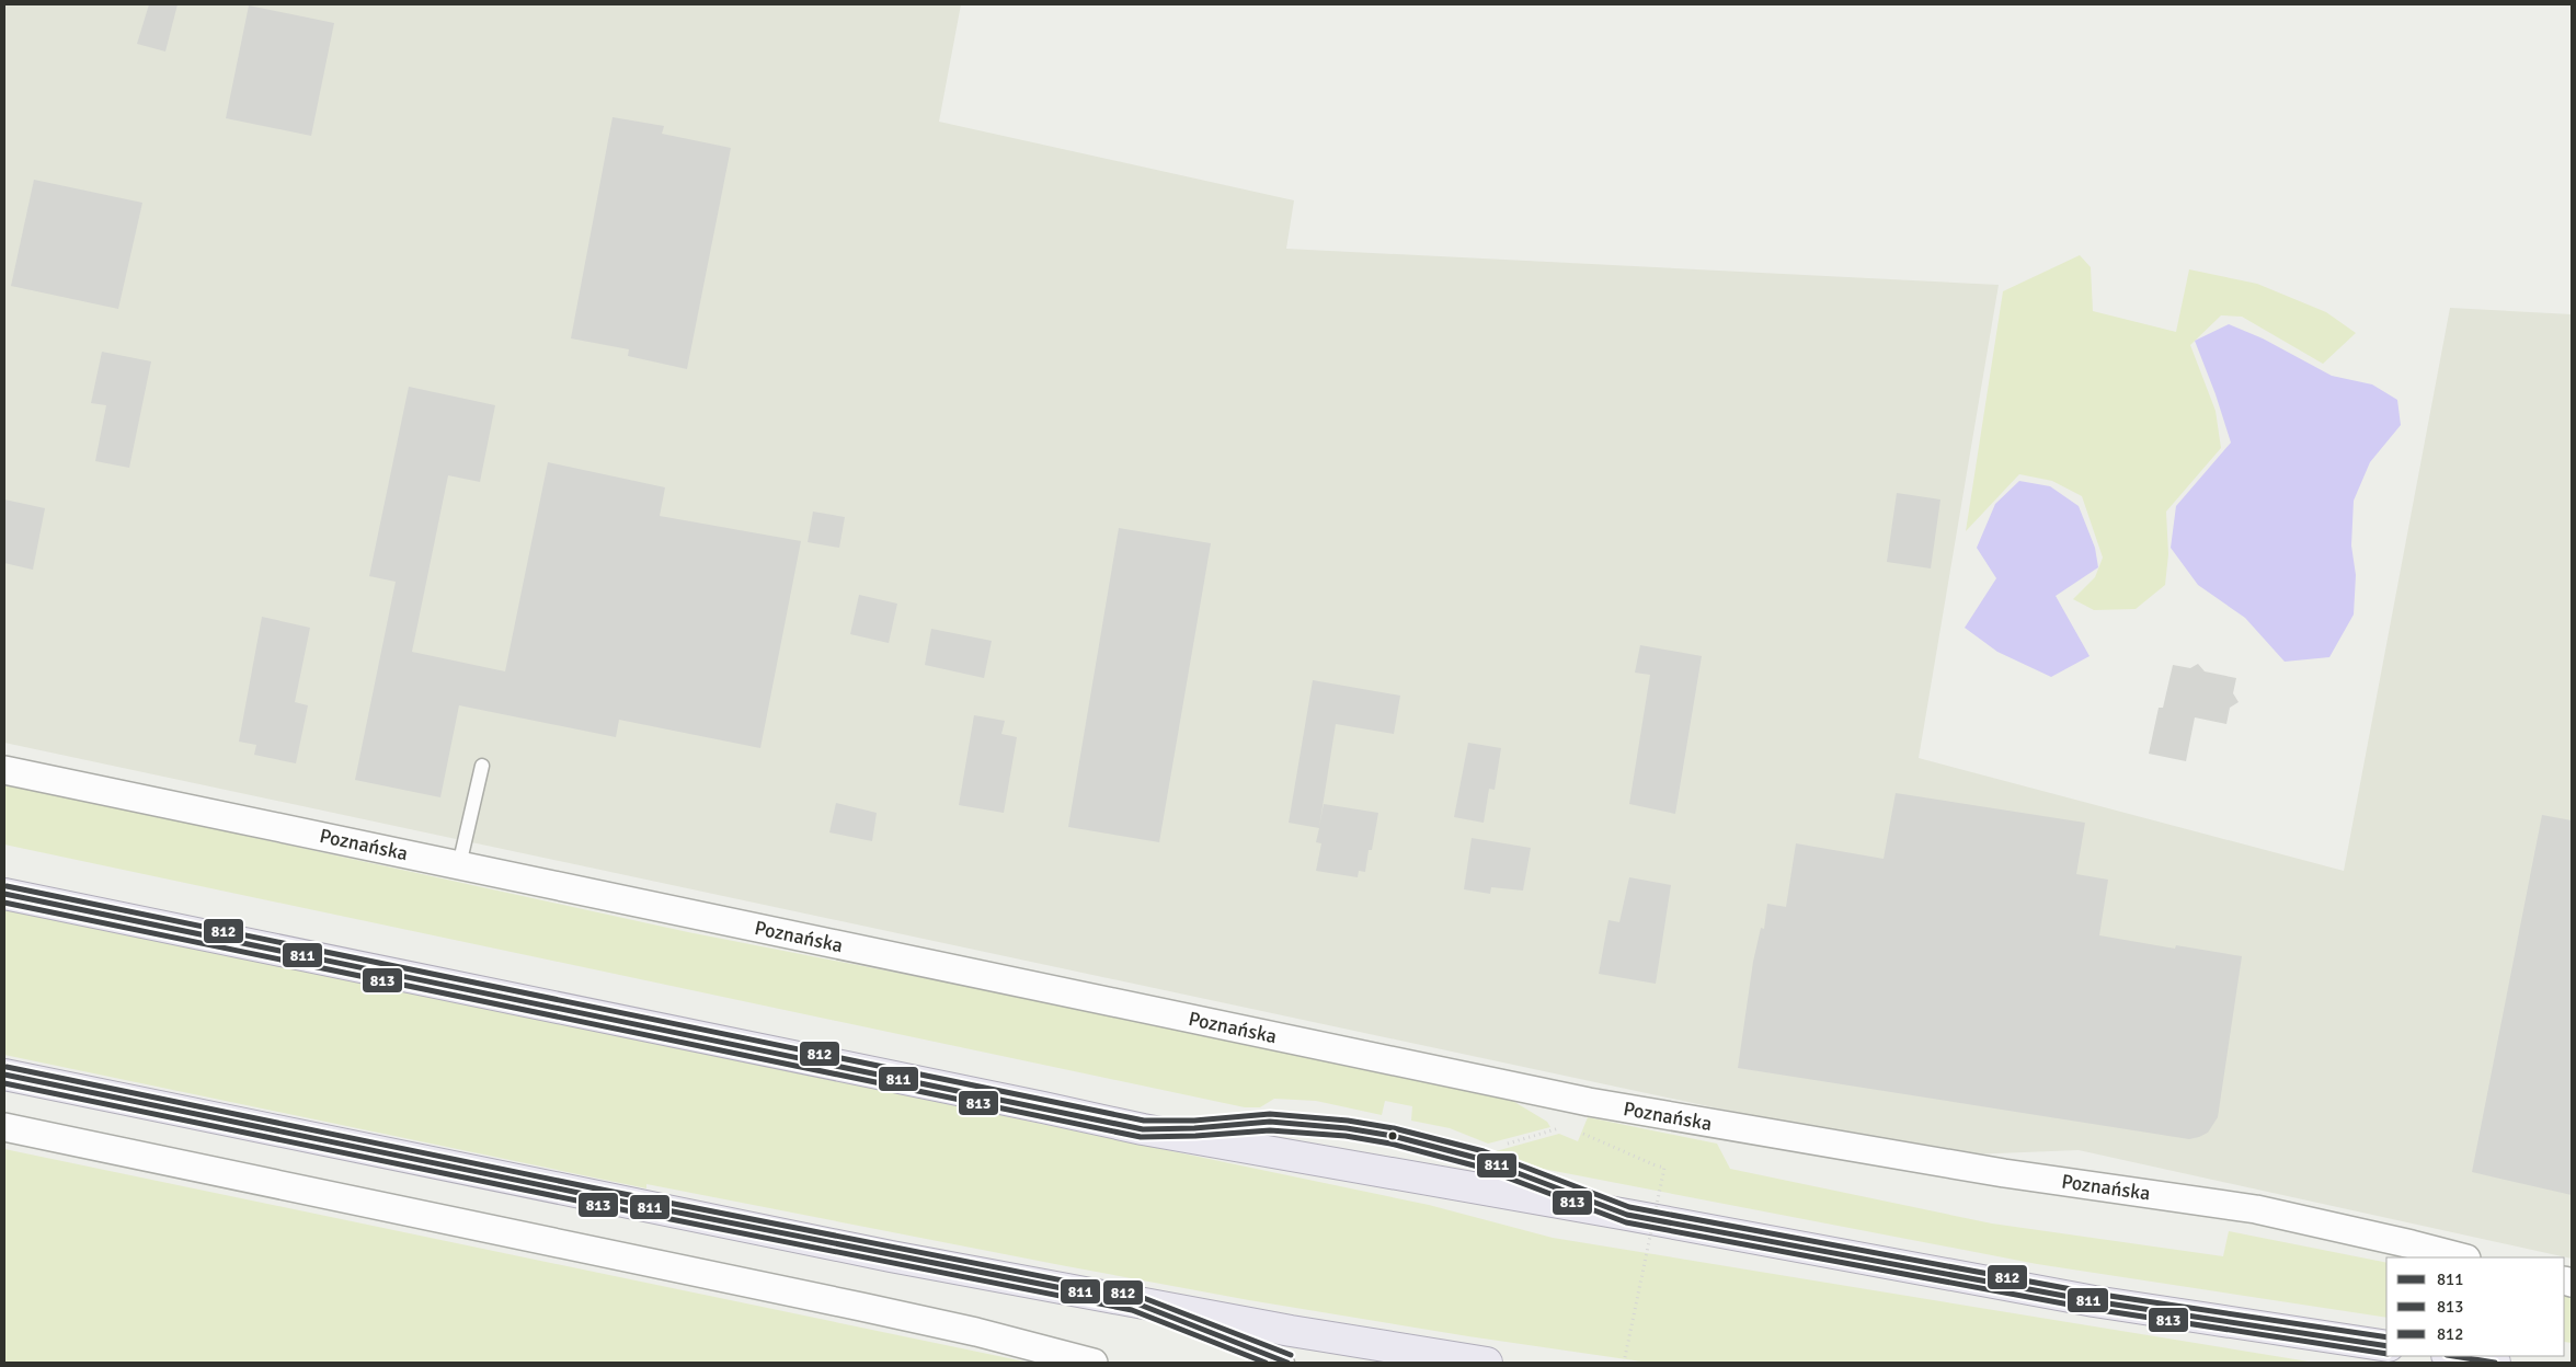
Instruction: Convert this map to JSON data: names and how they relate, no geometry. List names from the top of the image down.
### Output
{
  "streets": {
    "street": ["Poznańska"]
  },
  "lines": ["transit line 812", "transit line 811", "transit line 813"],
  "legend": ["811", "813", "812"]
}
